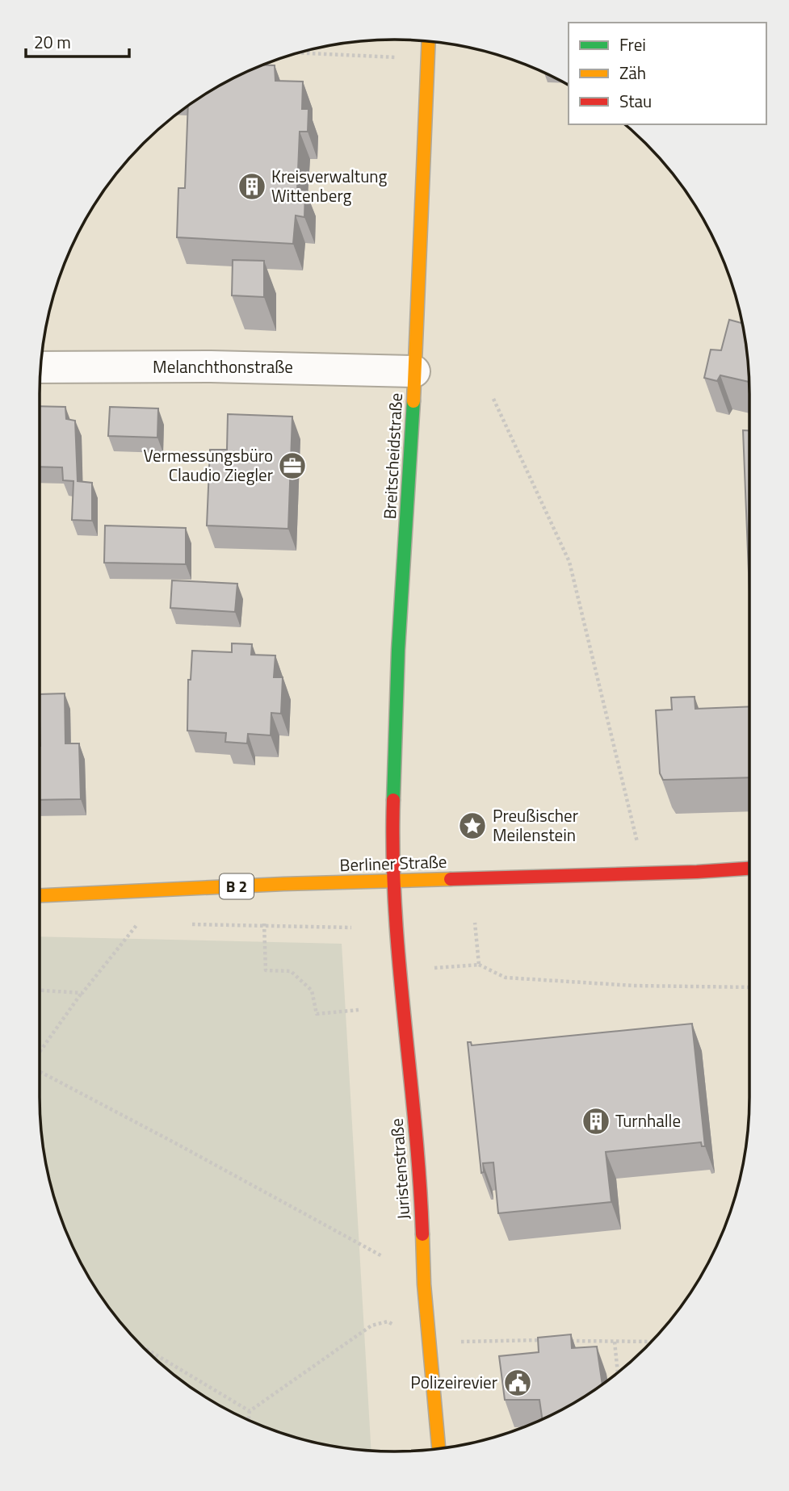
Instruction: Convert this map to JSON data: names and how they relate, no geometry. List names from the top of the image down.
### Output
{
  "streets": {
    "street": [
      "Melanchthonstraße",
      "Breitscheidstraße",
      "Berliner Straße",
      "B 2",
      "Juristenstraße"
    ]
  },
  "crossings": [
    ["Melanchthonstraße", "Breitscheidstraße"],
    ["Breitscheidstraße", "Berliner Straße"],
    ["Breitscheidstraße", "Juristenstraße"],
    ["Berliner Straße", "Juristenstraße"]
  ],
  "places": {
    "building": ["Kreisverwaltung Wittenberg", "Turnhalle"],
    "office": ["Vermessungsbüro Claudio Ziegler"],
    "place": ["Preußischer Meilenstein"],
    "public building": ["Polizeirevier"]
  },
  "legend": ["Frei", "Zäh", "Stau"],
  "scale_bar": "20 m"
}
